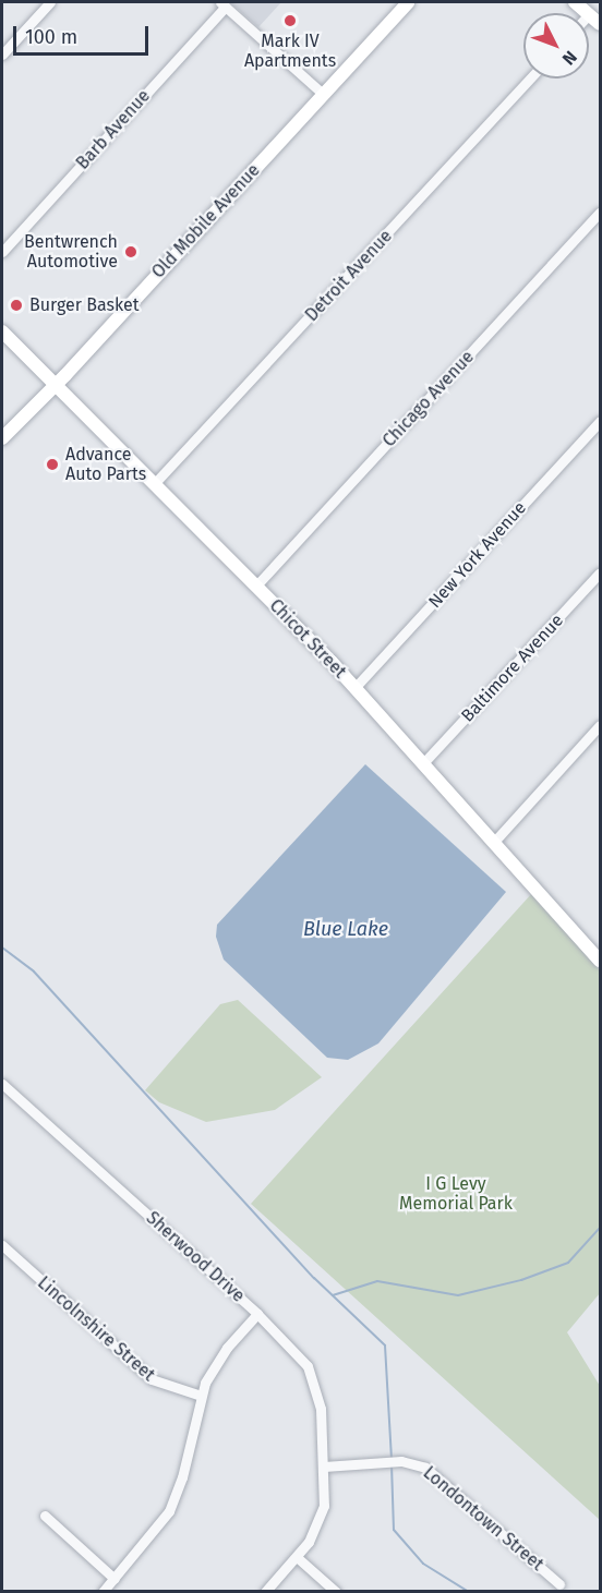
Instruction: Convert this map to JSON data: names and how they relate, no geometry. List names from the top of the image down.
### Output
{
  "streets": {
    "main road": ["Old Mobile Avenue", "Chicot Street"],
    "street": [
      "Barb Avenue",
      "Detroit Avenue",
      "Chicago Avenue",
      "New York Avenue",
      "Baltimore Avenue",
      "Sherwood Drive",
      "Lincolnshire Street",
      "Londontown Street"
    ]
  },
  "crossings": [
    ["Old Mobile Avenue", "Chicot Street"],
    ["Detroit Avenue", "Chicot Street"],
    ["Chicago Avenue", "Chicot Street"],
    ["New York Avenue", "Chicot Street"],
    ["Chicot Street", "Baltimore Avenue"],
    ["Sherwood Drive", "Londontown Street"]
  ],
  "water": ["Blue Lake"],
  "parks": ["I G Levy Memorial Park"],
  "places": [
    "Mark IV Apartments",
    "Bentwrench Automotive",
    "Burger Basket",
    "Advance Auto Parts"
  ],
  "scale_bar": "100 m",
  "north": "bottom right"
}
